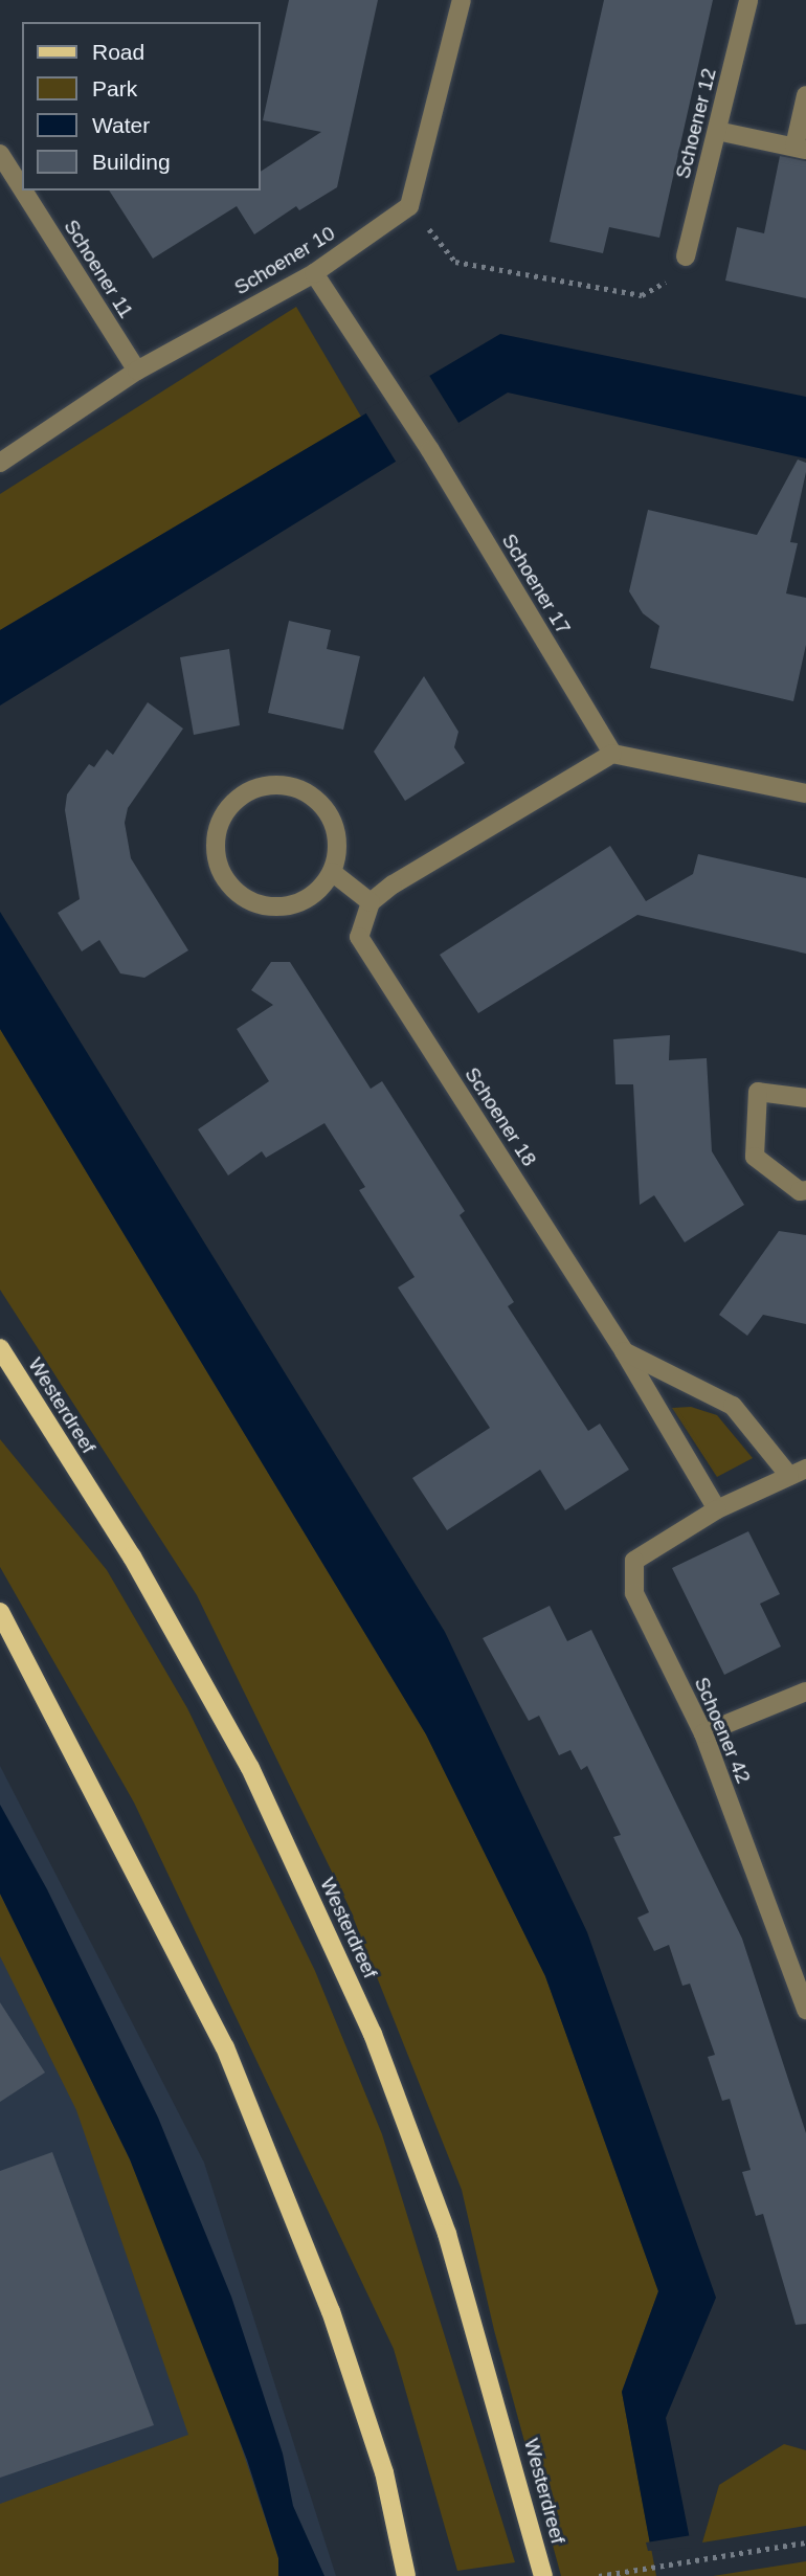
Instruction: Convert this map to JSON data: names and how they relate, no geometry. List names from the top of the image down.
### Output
{
  "streets": {
    "main road": ["Westerdreef"],
    "street": [
      "Schoener 12",
      "Schoener 10",
      "Schoener 11",
      "Schoener 17",
      "Schoener 18",
      "Schoener 42"
    ]
  },
  "crossings": [
    ["Schoener 10", "Schoener 11"],
    ["Schoener 10", "Schoener 17"],
    ["Schoener 18", "Schoener 42"]
  ],
  "legend": [
    "Road",
    "Park",
    "Water",
    "Building"
  ]
}
